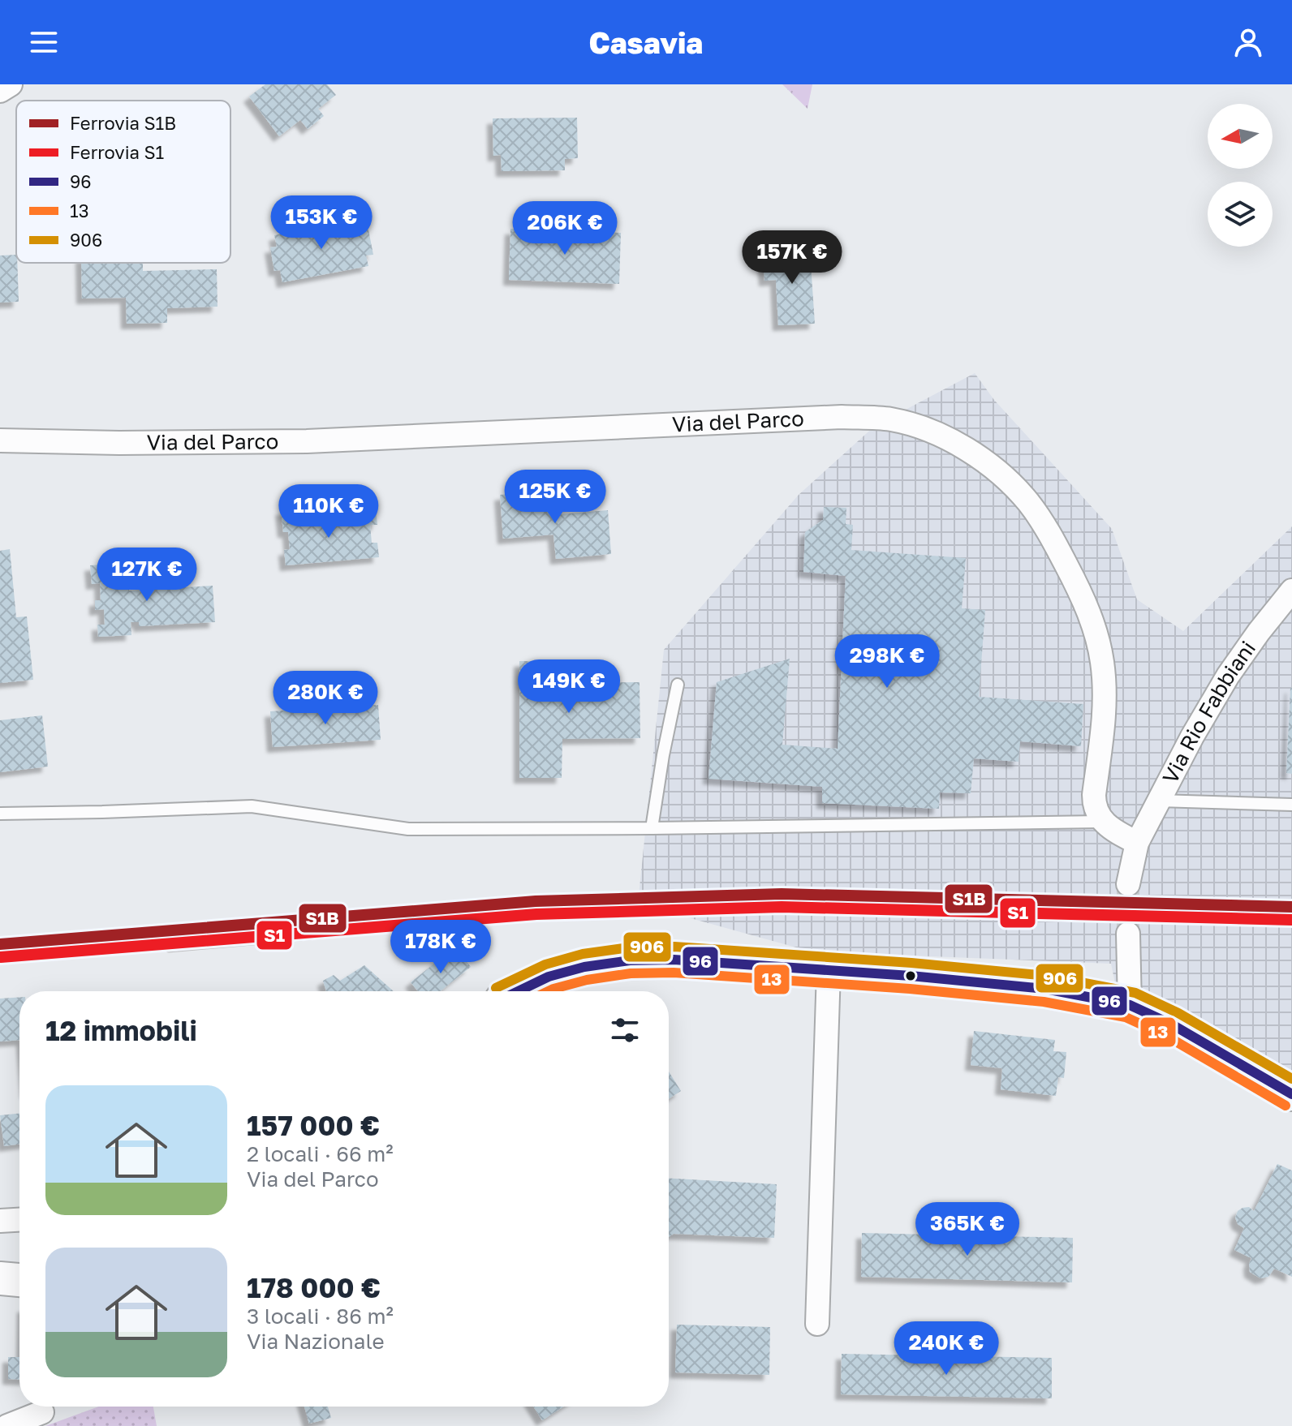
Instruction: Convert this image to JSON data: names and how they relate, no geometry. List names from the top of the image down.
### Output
{
  "streets": {
    "street": ["Via del Parco", "Via Rio Fabbiani"]
  },
  "lines": [
    "rail line S1B",
    "rail line S1",
    "transit line 906",
    "transit line 96",
    "transit line 13"
  ],
  "legend": [
    "Ferrovia S1B",
    "Ferrovia S1",
    "96",
    "13",
    "906"
  ],
  "north": "left",
  "page": {
    "header": "Casavia",
    "price": [
      "153K €",
      "206K €",
      "157K €",
      "125K €",
      "110K €",
      "127K €",
      "298K €",
      "149K €",
      "280K €",
      "178K €",
      "365K €",
      "240K €"
    ],
    "heading": "12 immobili",
    "list": [
      {
        "name": "157 000 €",
        "note": "2 locali · 66 m² · Via del Parco"
      },
      {
        "name": "178 000 €",
        "note": "3 locali · 86 m² · Via Nazionale"
      }
    ]
  }
}
